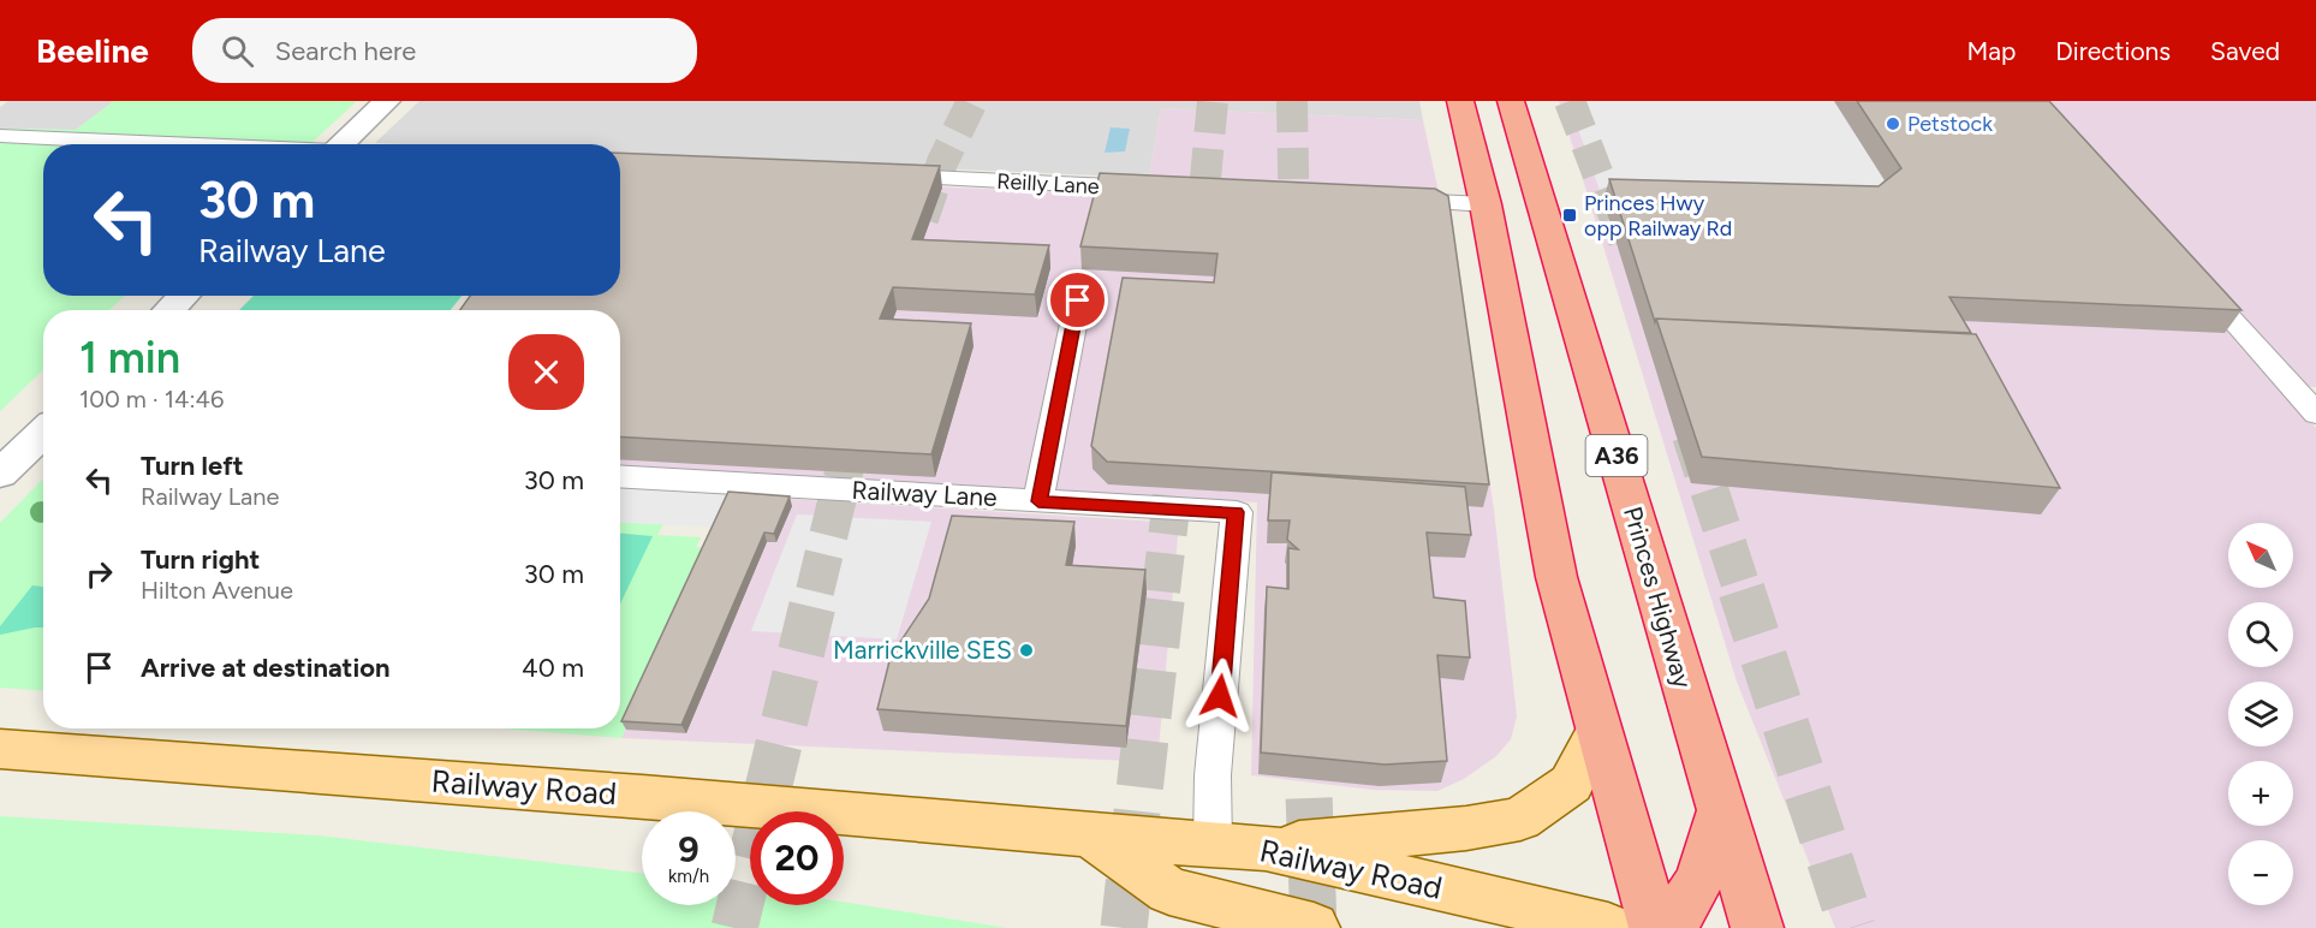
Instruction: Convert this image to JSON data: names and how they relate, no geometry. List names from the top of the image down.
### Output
{
  "streets": {
    "highway": ["A36", "Princes Highway"],
    "main road": ["Railway Road"],
    "lane": ["Reilly Lane", "Railway Lane"]
  },
  "crossings": [
    ["Railway Lane", "Railway Road"]
  ],
  "places": {
    "other": ["Petstock", "Marrickville SES"],
    "transit": ["Princes Hwy opp Railway Rd"]
  },
  "north": "top left",
  "page": {
    "header": "Beeline",
    "search": "Search here",
    "nav": ["Map", "Directions", "Saved"],
    "turn": ["30 m", "Railway Lane"],
    "heading": ["1 min", "100 m · 14:46"],
    "list": [
      {
        "name": "Turn left",
        "note": "Railway Lane",
        "value": "30 m"
      },
      {
        "name": "Turn right",
        "note": "Hilton Avenue",
        "value": "30 m"
      },
      {
        "name": "Arrive at destination",
        "value": "40 m"
      }
    ],
    "map_buttons": ["+", "−"],
    "speed": "9 km/h",
    "limit": "20"
  }
}
